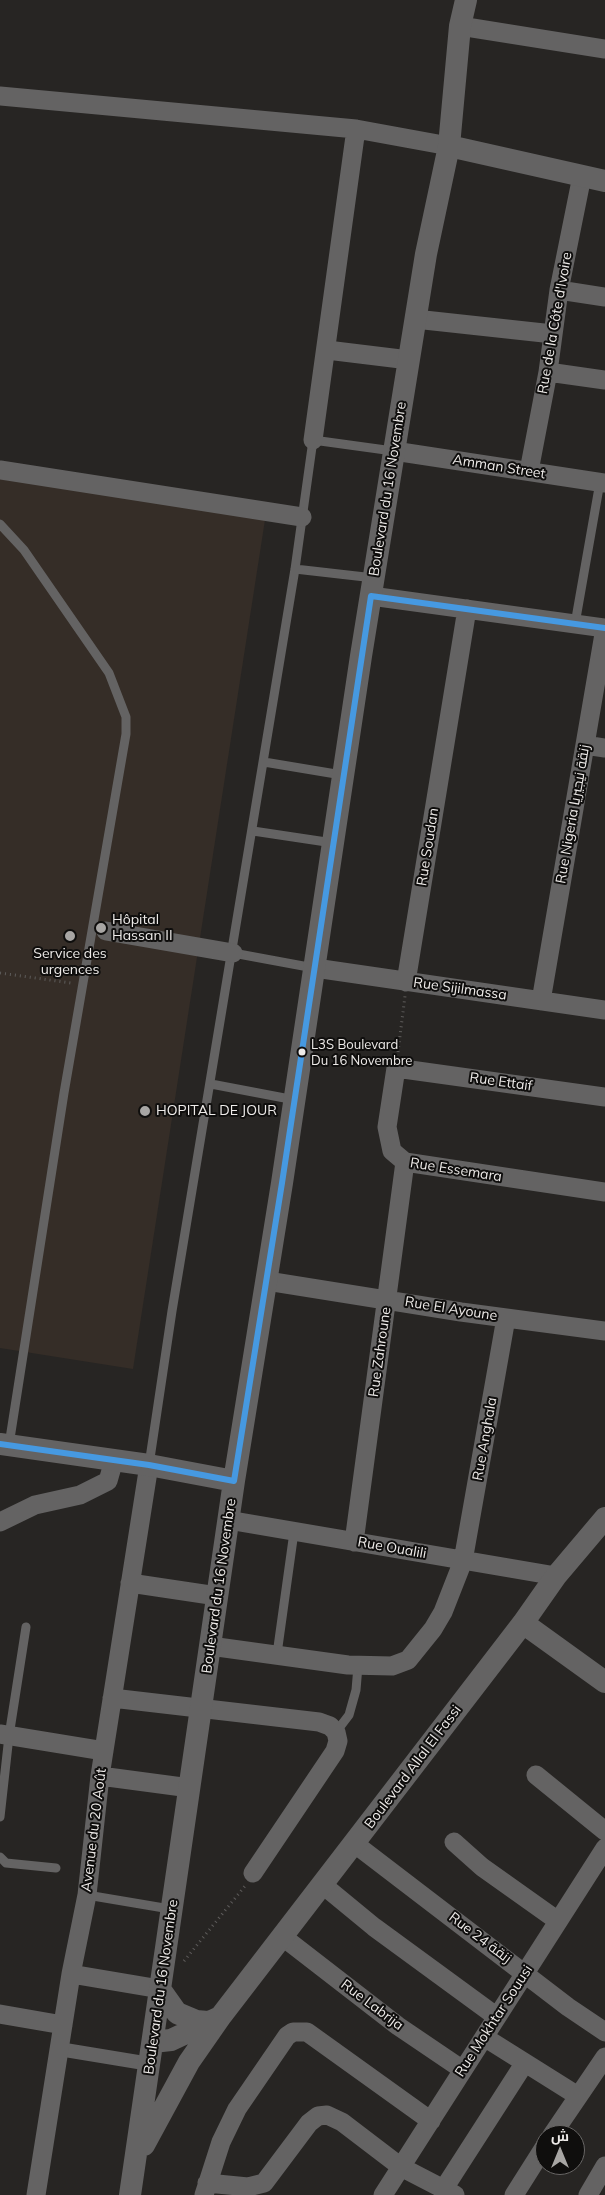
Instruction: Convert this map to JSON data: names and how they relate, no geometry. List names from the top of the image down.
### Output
{
  "streets": {
    "street": [
      "Rue de la Côte d'Ivoire",
      "Amman Street",
      "Boulevard du 16 Novembre",
      "Rue Nigeria زنقة نيجيريا",
      "Rue Soudan",
      "Rue Sijilmassa",
      "Rue Ettaif",
      "Rue Essemara",
      "Rue El Ayoune",
      "Rue Zahroune",
      "Rue Anghala",
      "Rue Oualili",
      "Boulevard Allal El Fassi",
      "Avenue du 20 Août",
      "Rue 24 زنقة",
      "Rue Labrija",
      "Rue Mokhtar Souusi"
    ]
  },
  "crossings": [
    ["Rue de la Côte d'Ivoire", "Amman Street"],
    ["Amman Street", "Boulevard du 16 Novembre"],
    ["Boulevard du 16 Novembre", "Rue Sijilmassa"],
    ["Boulevard du 16 Novembre", "Rue El Ayoune"],
    ["Boulevard du 16 Novembre", "Rue Anghala"],
    ["Boulevard du 16 Novembre", "Rue Oualili"],
    ["Boulevard du 16 Novembre", "Boulevard Allal El Fassi"],
    ["Rue Nigeria زنقة نيجيريا", "Rue Sijilmassa"],
    ["Rue Soudan", "Rue Sijilmassa"],
    ["Rue Ettaif", "Rue Essemara"],
    ["Rue Essemara", "Rue Zahroune"],
    ["Rue El Ayoune", "Rue Zahroune"],
    ["Rue El Ayoune", "Rue Anghala"],
    ["Rue Zahroune", "Rue Oualili"],
    ["Rue Anghala", "Rue Oualili"],
    ["Rue Oualili", "Boulevard Allal El Fassi"],
    ["Boulevard Allal El Fassi", "Rue 24 زنقة"],
    ["Boulevard Allal El Fassi", "Rue Labrija"],
    ["Rue 24 زنقة", "Rue Mokhtar Souusi"],
    ["Rue Labrija", "Rue Mokhtar Souusi"]
  ],
  "places": [
    "Hôpital Hassan II",
    "Service des urgences",
    "L3S Boulevard Du 16 Novembre",
    "HOPITAL DE JOUR"
  ],
  "north": "top"
}
